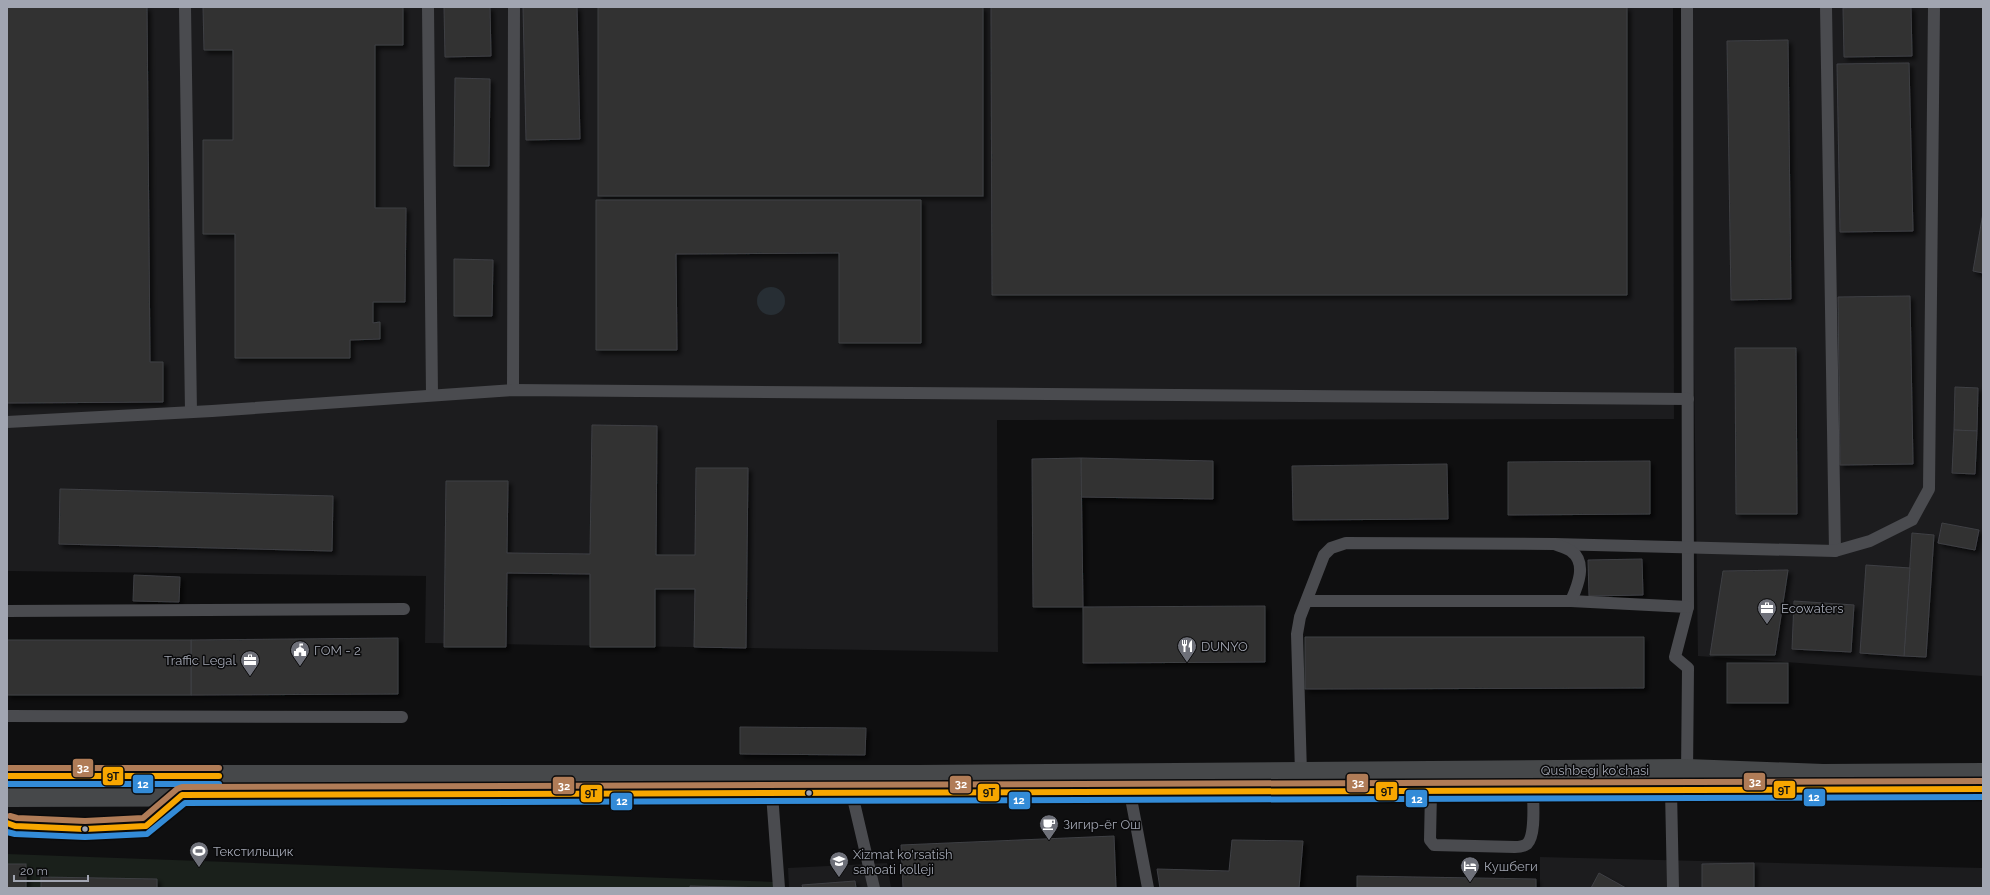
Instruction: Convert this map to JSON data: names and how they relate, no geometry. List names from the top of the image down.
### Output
{
  "streets": {
    "main road": ["Qushbegi ko'chasi"]
  },
  "places": {
    "office": ["Ecowaters", "Traffic Legal"],
    "restaurant": ["DUNYO"],
    "public building": ["ГОМ - 2"],
    "cafe": ["Зигир-ёг Ош"],
    "sports": ["Текстильщик"],
    "school or university": ["Xizmat ko'rsatish sanoati kolleji"],
    "hotel": ["Кушбеги"]
  },
  "lines": ["transit line 32", "transit line 9Т", "transit line 12"],
  "scale_bar": "20 m"
}
